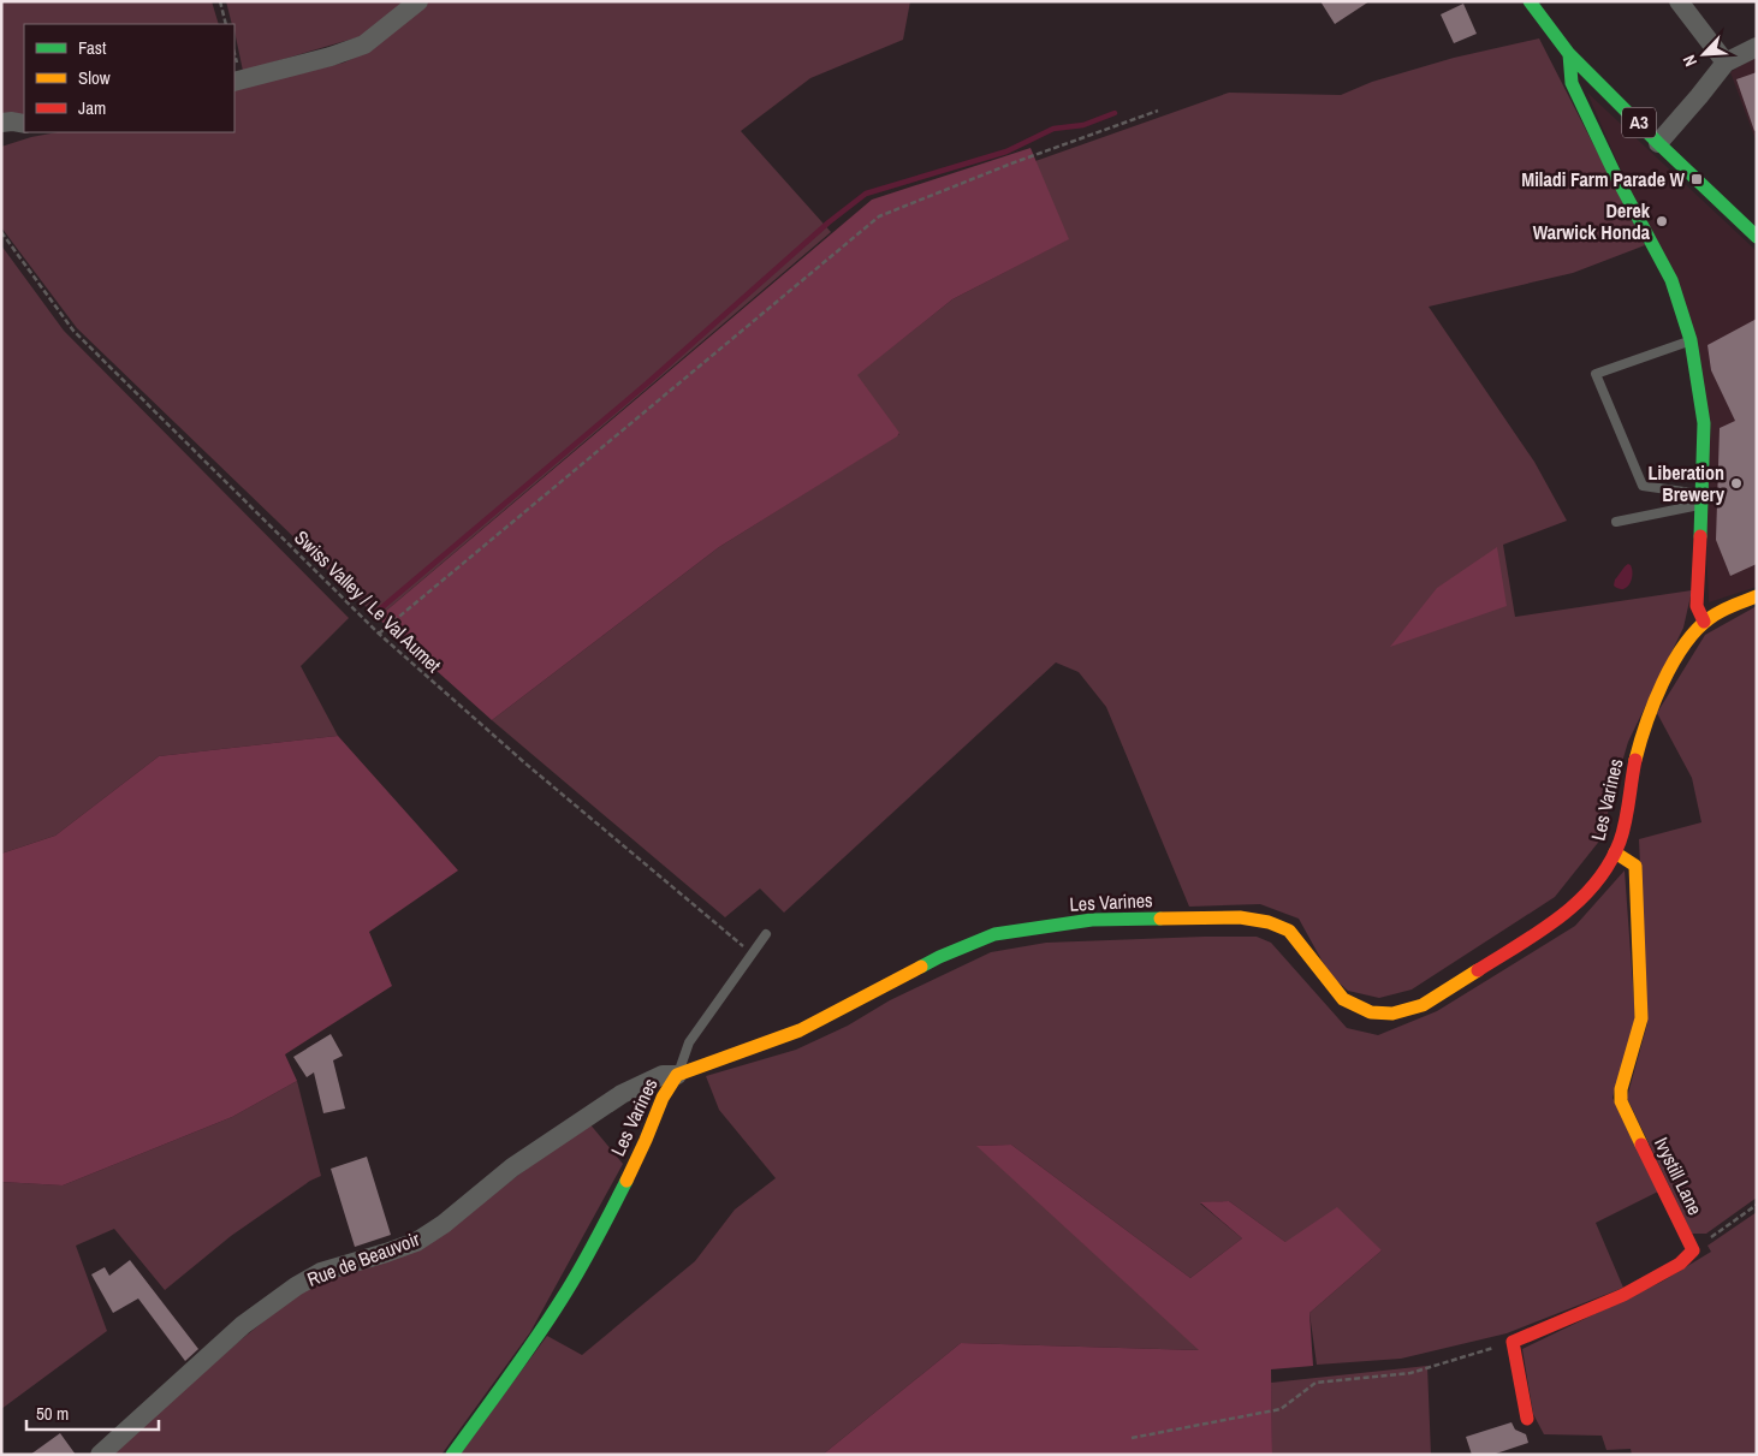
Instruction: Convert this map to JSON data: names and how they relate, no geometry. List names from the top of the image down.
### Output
{
  "streets": {
    "street": [
      "A3",
      "Les Varines",
      "Ivystill Lane",
      "Rue de Beauvoir"
    ],
    "path": ["Swiss Valley / Le Val Aumet"]
  },
  "crossings": [
    ["Les Varines", "Ivystill Lane"],
    ["Les Varines", "Rue de Beauvoir"]
  ],
  "places": {
    "transit": ["Miladi Farm Parade W"],
    "other": ["Derek Warwick Honda", "Liberation Brewery"]
  },
  "legend": ["Fast", "Slow", "Jam"],
  "scale_bar": "50 m",
  "north": "bottom left"
}
